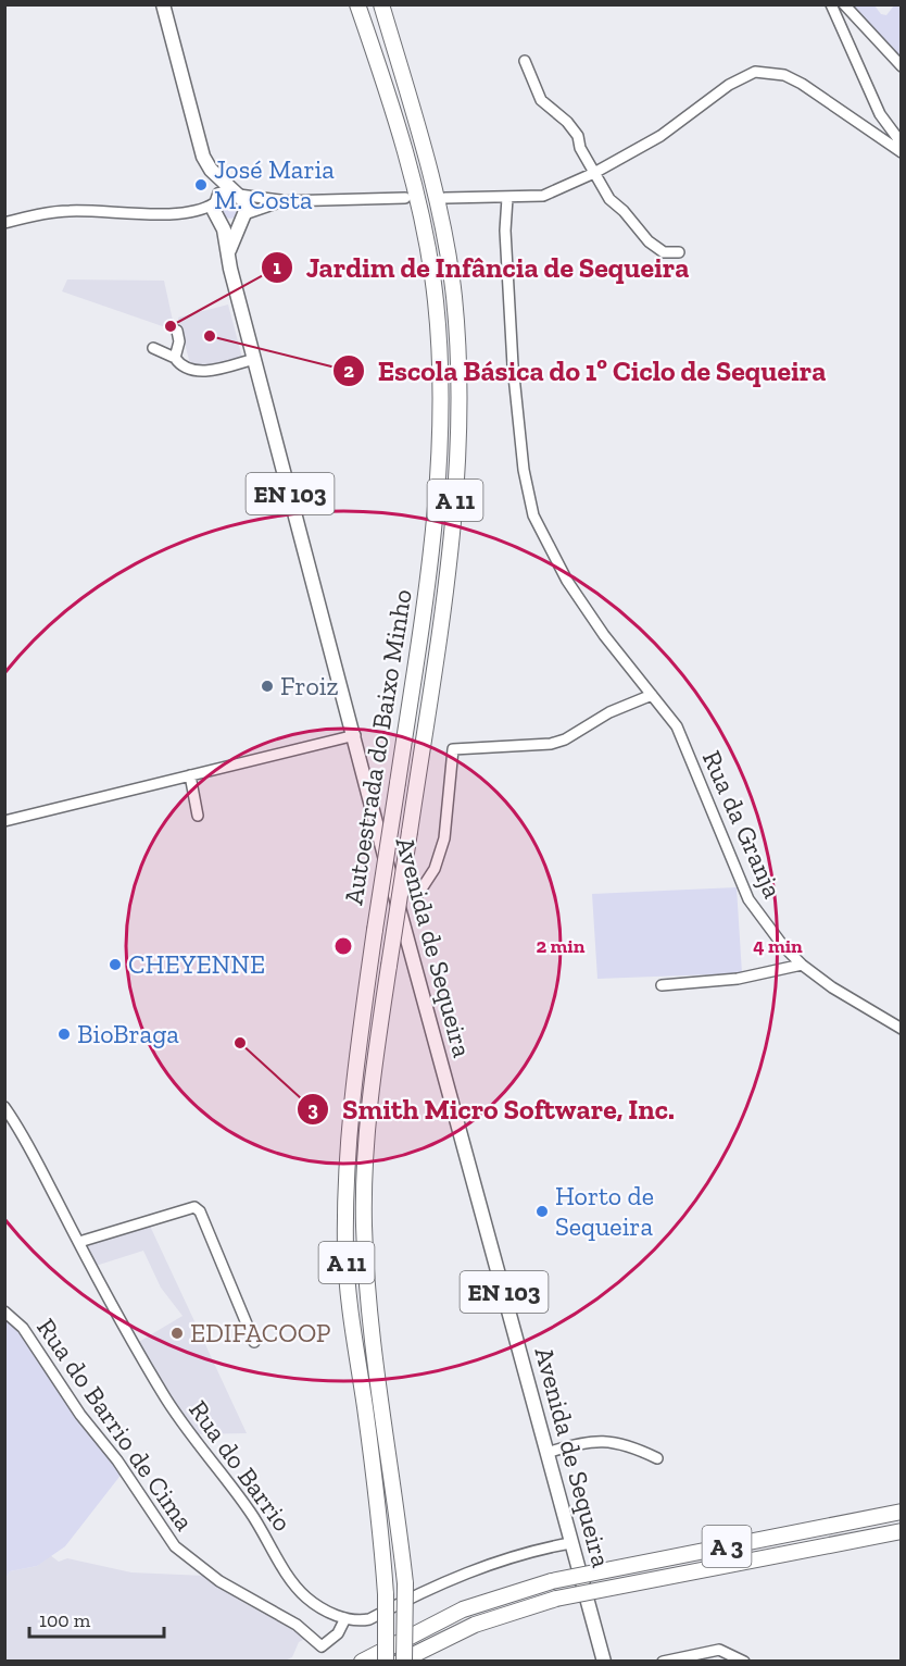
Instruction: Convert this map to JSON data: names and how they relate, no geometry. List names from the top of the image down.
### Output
{
  "streets": {
    "highway": ["A 11", "Autoestrada do Baixo Minho", "A 3"],
    "main road": ["EN 103", "Avenida de Sequeira"],
    "street": ["Rua da Granja", "Rua do Barrio de Cima", "Rua do Barrio"]
  },
  "crossings": [
    ["EN 103", "Avenida de Sequeira"],
    ["Autoestrada do Baixo Minho", "A 3"],
    ["Rua do Barrio de Cima", "Rua do Barrio"]
  ],
  "places": [
    "José Maria M. Costa",
    "Jardim de Infância de Sequeira",
    "Escola Básica do 1º Ciclo de Sequeira",
    "Froiz",
    "CHEYENNE",
    "BioBraga",
    "Smith Micro Software, Inc.",
    "Horto de Sequeira",
    "EDIFACOOP"
  ],
  "scale_bar": "100 m",
  "rings": ["2 min", "4 min"]
}
